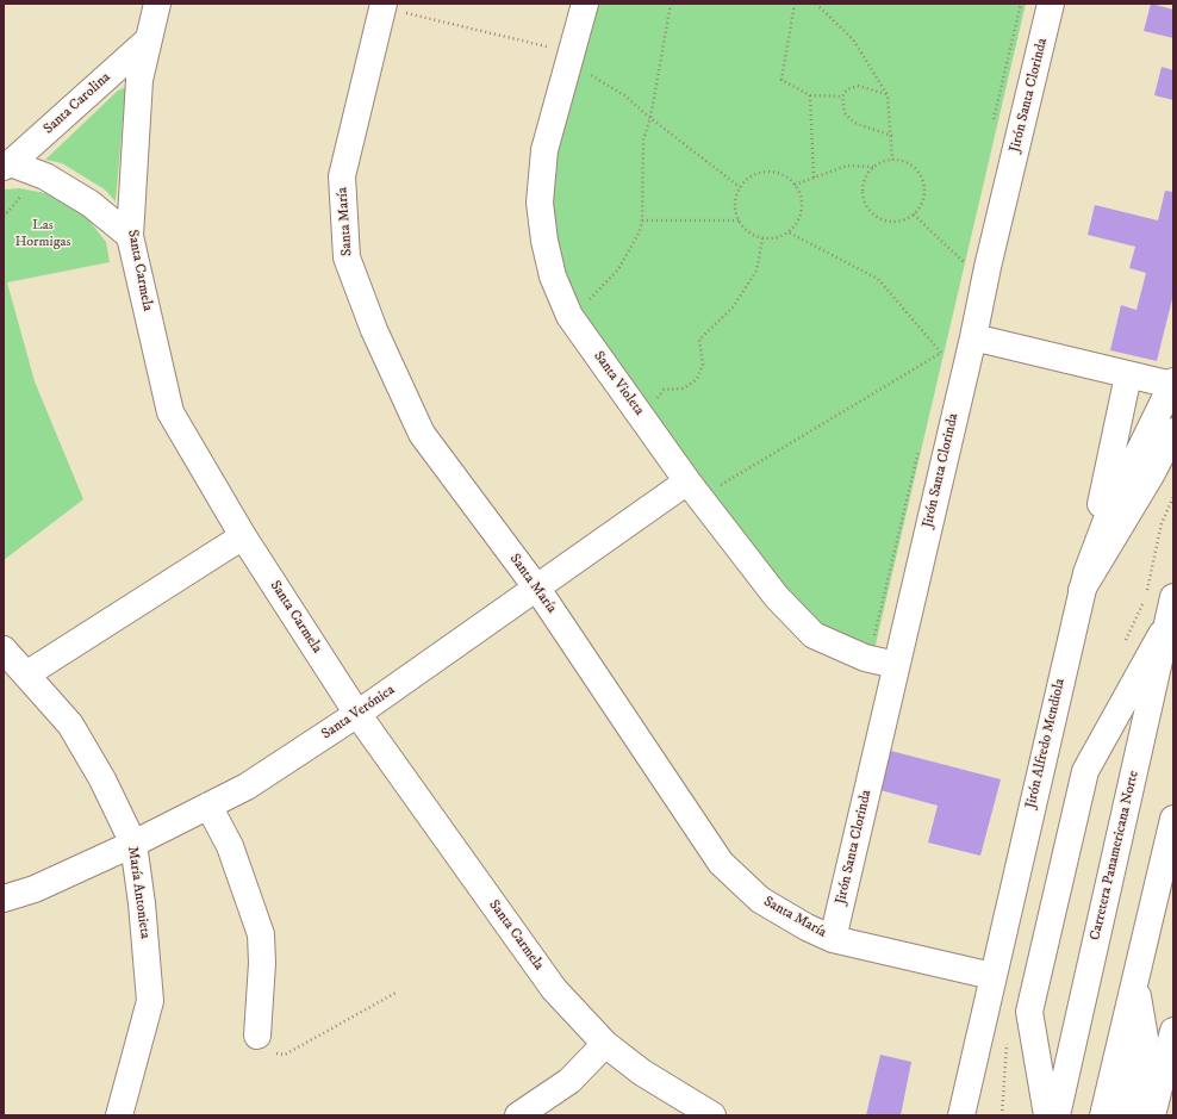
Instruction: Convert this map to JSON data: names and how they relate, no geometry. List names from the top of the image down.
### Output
{
  "streets": {
    "main road": [
      "Jirón Santa Clorinda",
      "Santa Carolina",
      "Santa María",
      "Santa Carmela",
      "Santa Violeta",
      "Santa Verónica",
      "Jirón Alfredo Mendiola",
      "Carretera Panamericana Norte",
      "María Antonieta"
    ]
  },
  "crossings": [
    ["Jirón Santa Clorinda", "Santa María"],
    ["Jirón Santa Clorinda", "Santa Violeta"],
    ["Santa Carolina", "Santa Carmela"],
    ["Santa María", "Santa Verónica"],
    ["Santa María", "Jirón Alfredo Mendiola"],
    ["Santa Carmela", "Santa Verónica"],
    ["Santa Violeta", "Santa Verónica"],
    ["Santa Verónica", "María Antonieta"]
  ],
  "parks": ["Las Hormigas"]
}
